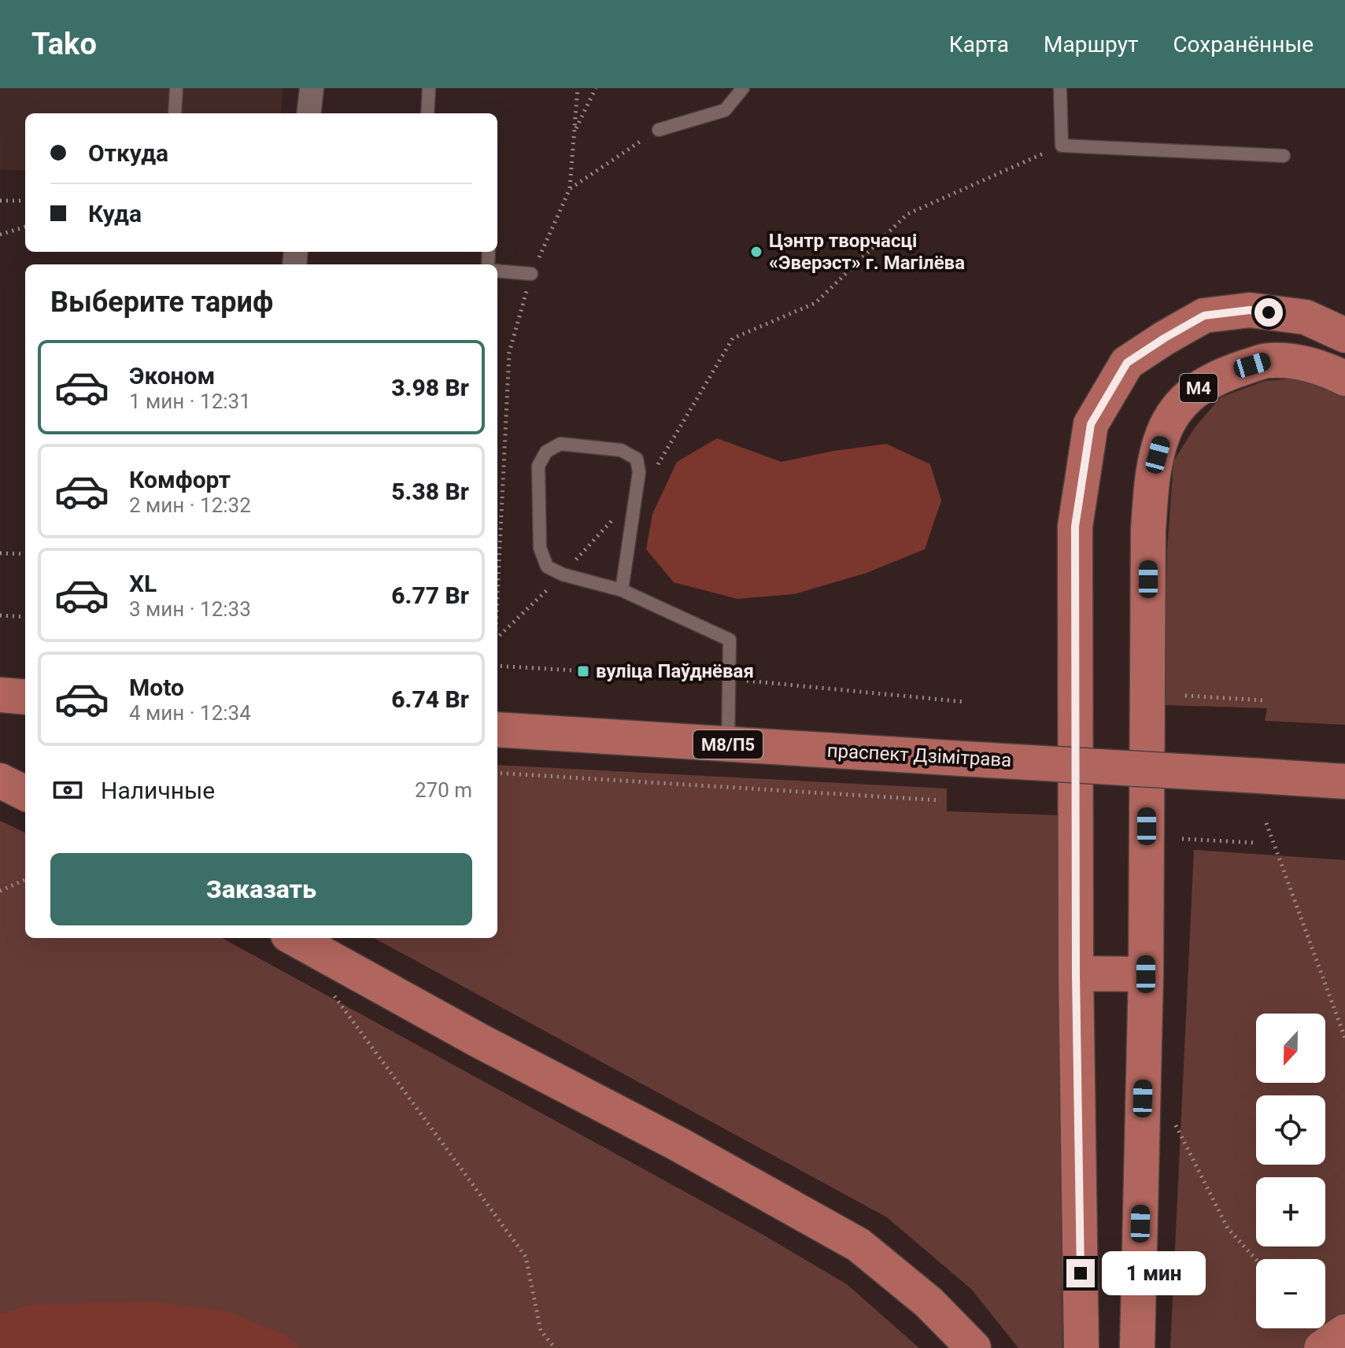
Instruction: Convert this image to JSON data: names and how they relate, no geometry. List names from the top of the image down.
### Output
{
  "streets": {
    "main road": ["М4", "М8/П5", "праспект Дзімітрава"]
  },
  "places": {
    "other": ["Цэнтр творчасці «Эверэст» г. Магілёва"],
    "transit": ["вуліца Паўднёвая"]
  },
  "north": "bottom",
  "page": {
    "header": "Tako",
    "nav": ["Карта", "Маршрут", "Сохранённые"],
    "banner": ["Откуда", "Куда"],
    "heading": "Выберите тариф",
    "list": [
      {
        "name": "Эконом",
        "note": "1 мин · 12:31",
        "value": "3.98 Br"
      },
      {
        "name": "Комфорт",
        "note": "2 мин · 12:32",
        "value": "5.38 Br"
      },
      {
        "name": "XL",
        "note": "3 мин · 12:33",
        "value": "6.77 Br"
      },
      {
        "name": "Moto",
        "note": "4 мин · 12:34",
        "value": "6.74 Br"
      }
    ],
    "pay": ["Наличные", "270 m"],
    "buttons": "Заказать",
    "map_buttons": ["+", "−"],
    "bubble": "1 мин"
  }
}
